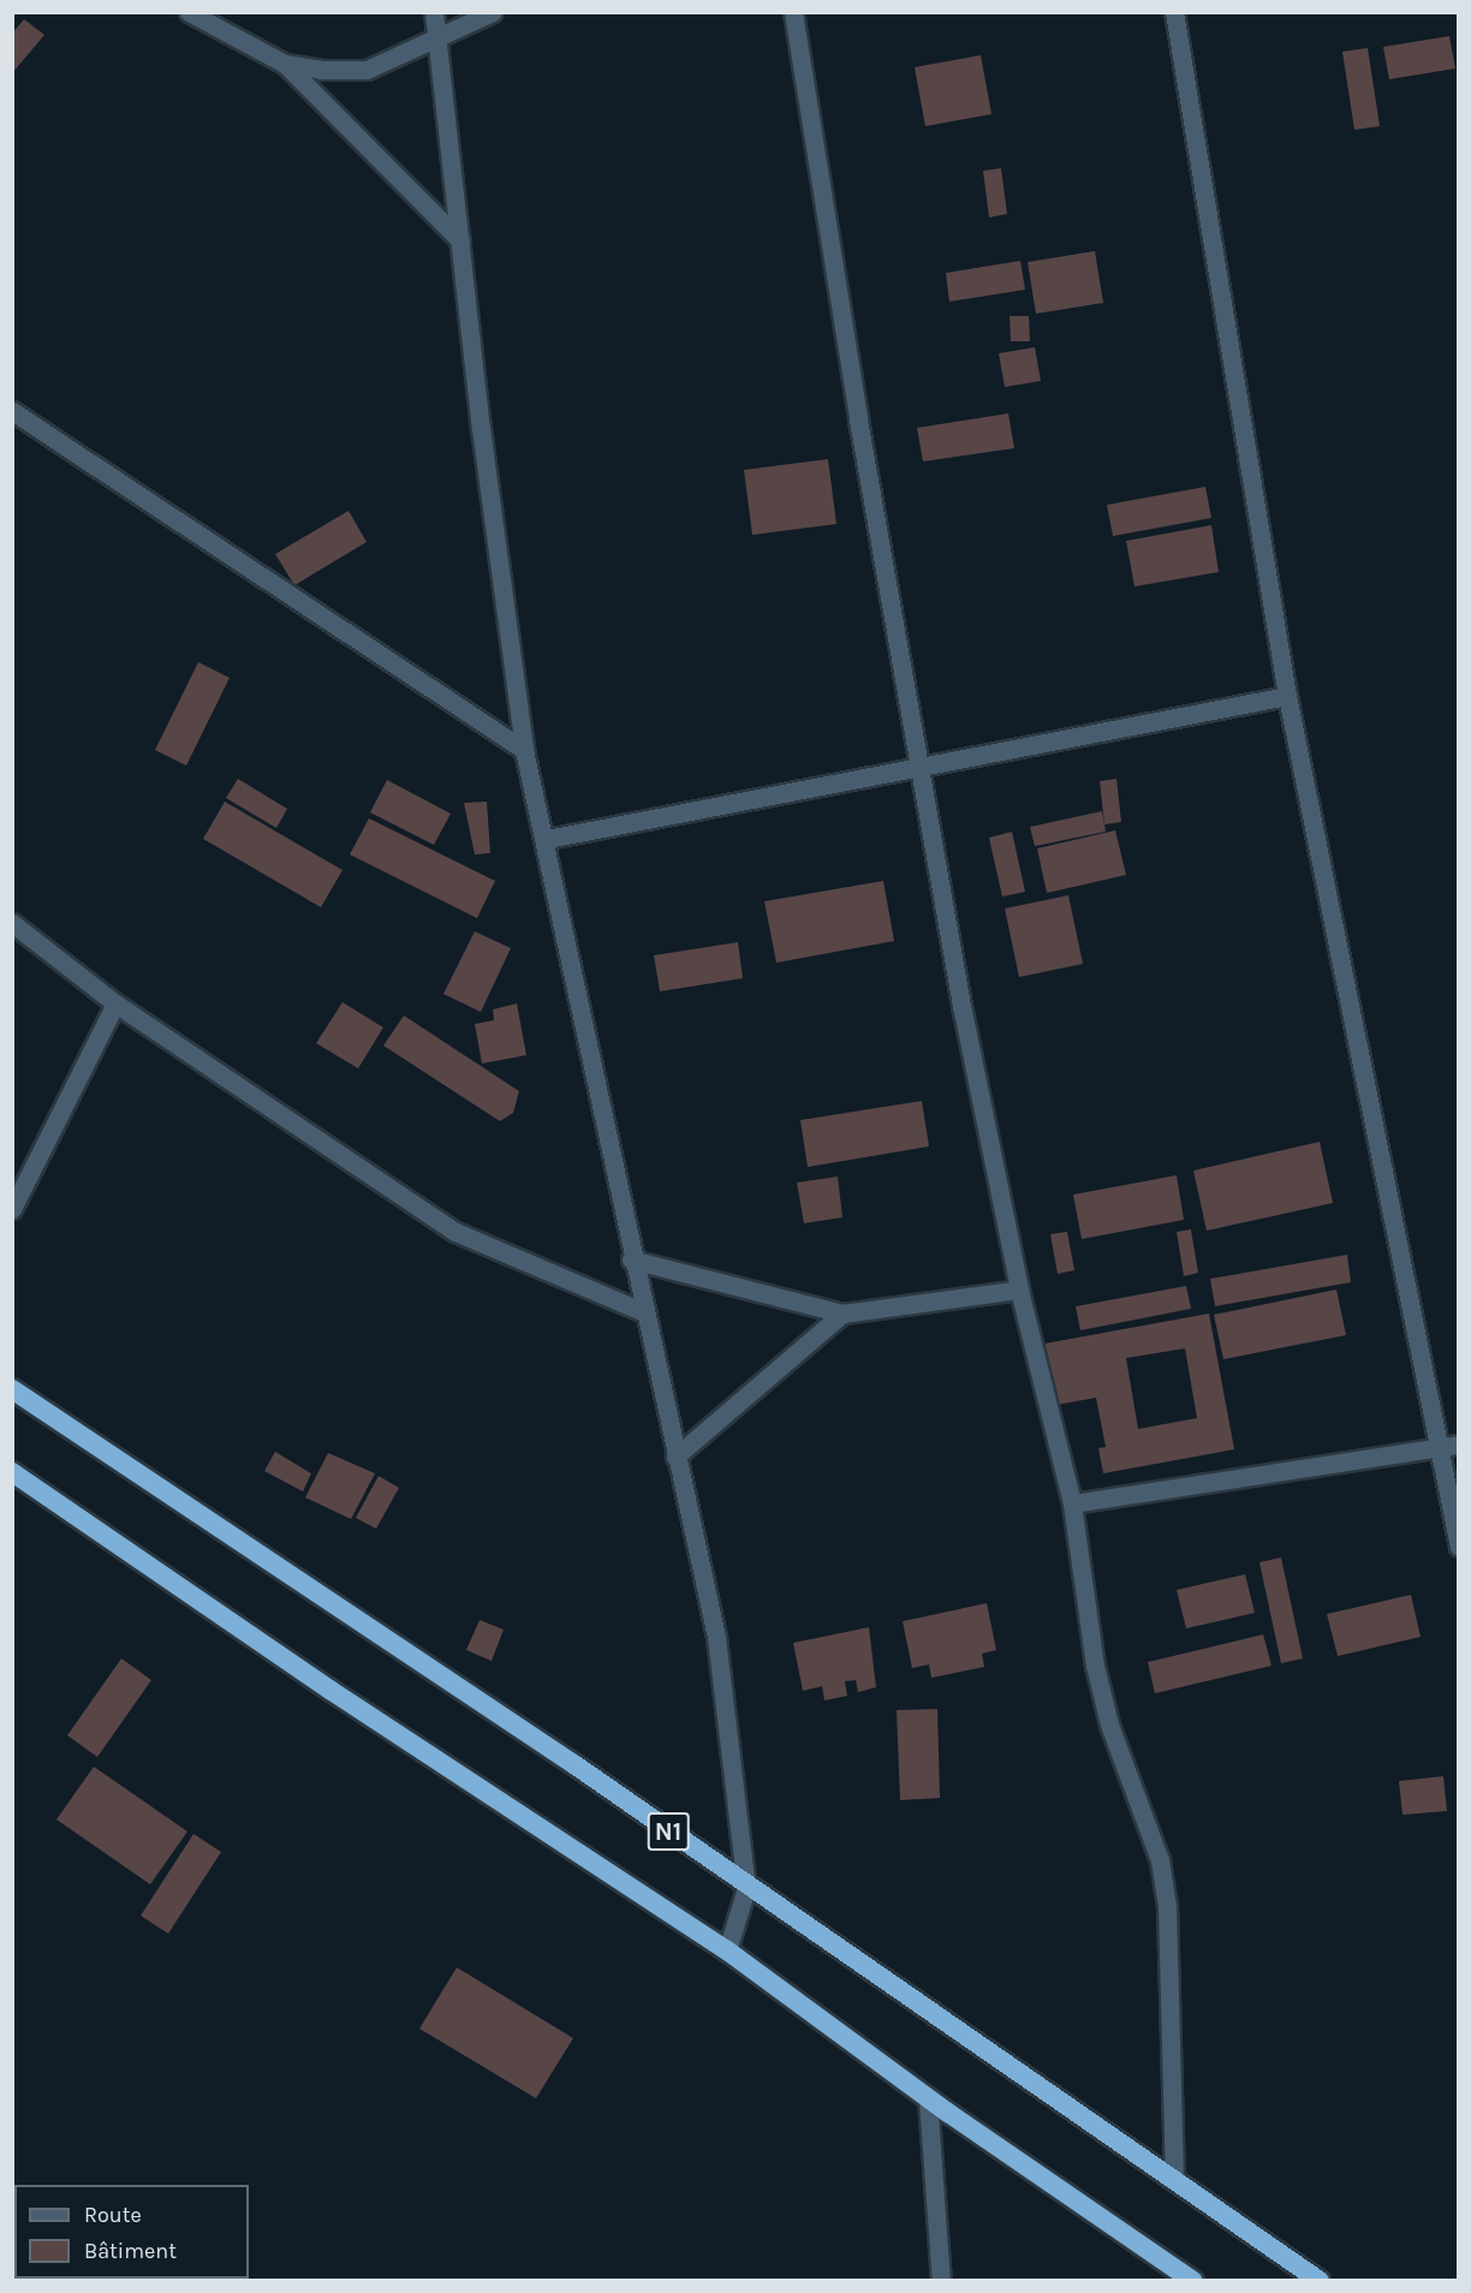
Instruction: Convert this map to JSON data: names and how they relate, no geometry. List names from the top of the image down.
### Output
{
  "streets": {
    "highway": ["N1"]
  },
  "legend": ["Route", "Bâtiment"]
}
